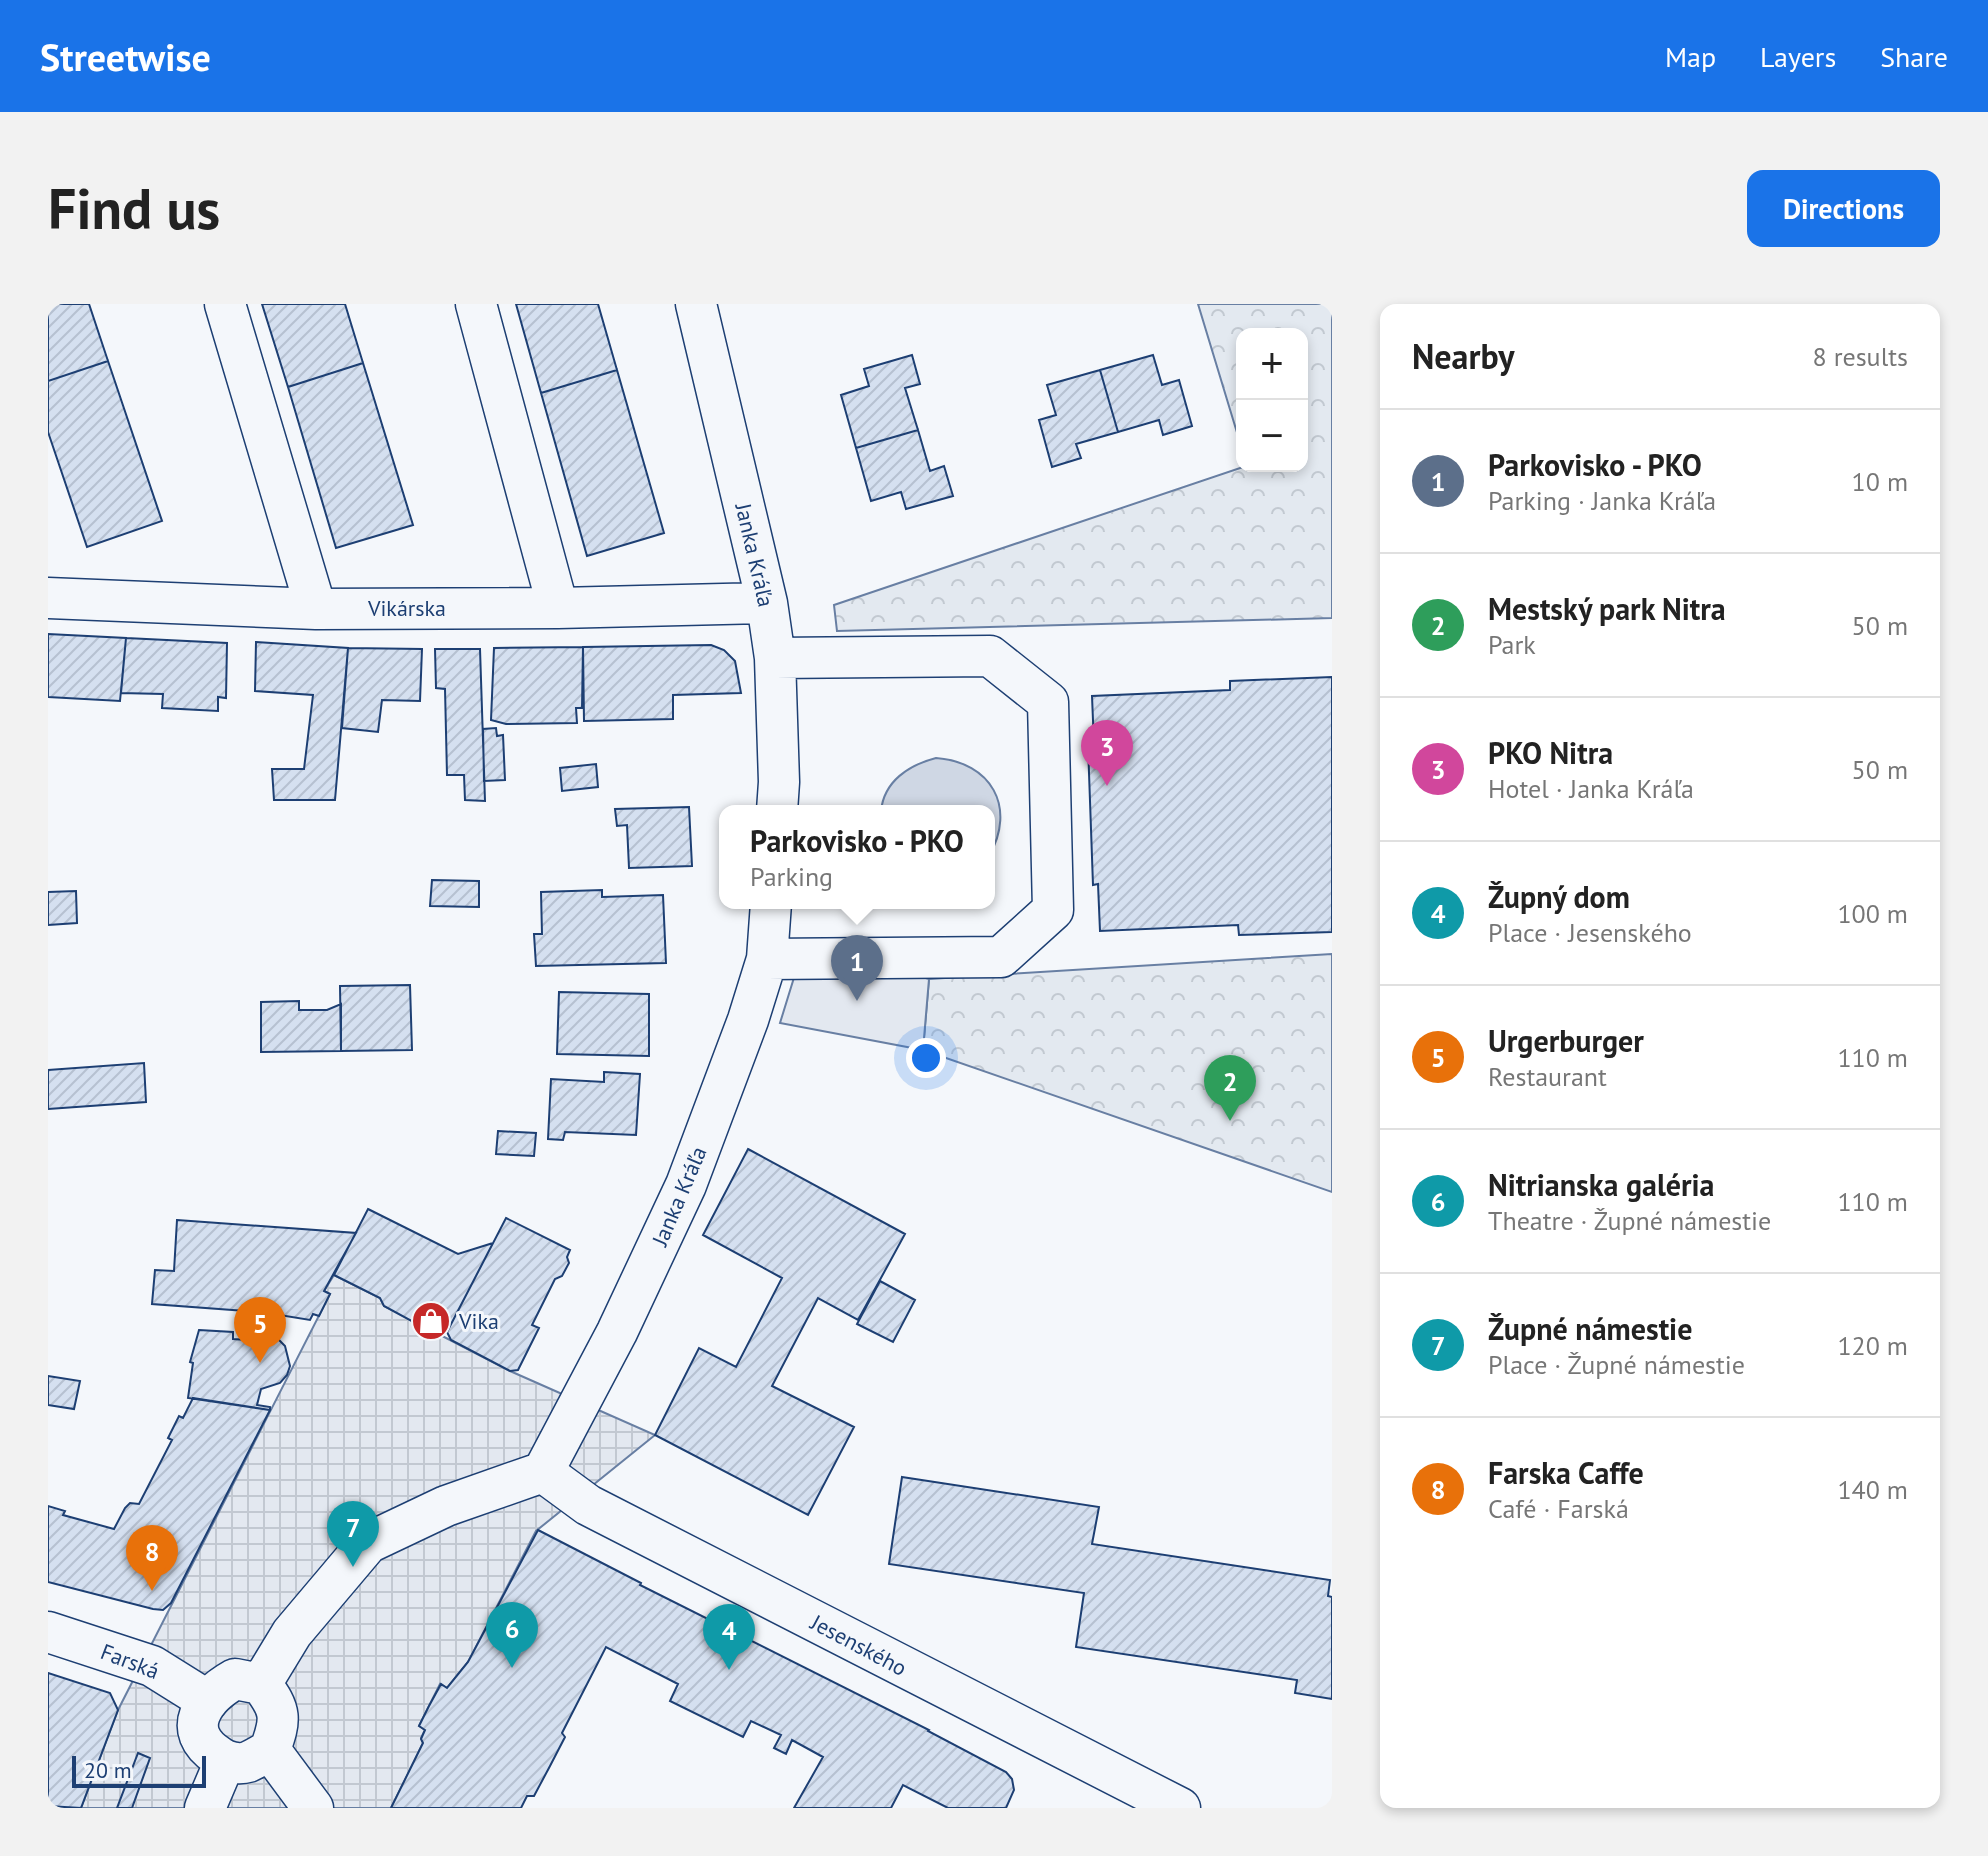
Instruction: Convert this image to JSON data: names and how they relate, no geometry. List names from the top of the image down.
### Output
{
  "streets": {
    "street": [
      "Janka Kráľa",
      "Vikárska",
      "Jesenského",
      "Farská"
    ]
  },
  "crossings": [
    ["Janka Kráľa", "Vikárska"],
    ["Janka Kráľa", "Jesenského"]
  ],
  "places": {
    "shop": ["Vika"]
  },
  "scale_bar": "20 m",
  "page": {
    "header": "Streetwise",
    "nav": ["Map", "Layers", "Share"],
    "buttons": "Directions",
    "title": "Find us",
    "heading": ["Nearby", "8 results"],
    "map_buttons": ["+", "−"],
    "list": [
      {
        "mark": "1",
        "name": "Parkovisko - PKO",
        "note": "Parking · Janka Kráľa",
        "value": "10 m"
      },
      {
        "mark": "2",
        "name": "Mestský park Nitra",
        "note": "Park",
        "value": "50 m"
      },
      {
        "mark": "3",
        "name": "PKO Nitra",
        "note": "Hotel · Janka Kráľa",
        "value": "50 m"
      },
      {
        "mark": "4",
        "name": "Župný dom",
        "note": "Place · Jesenského",
        "value": "100 m"
      },
      {
        "mark": "5",
        "name": "Urgerburger",
        "note": "Restaurant",
        "value": "110 m"
      },
      {
        "mark": "6",
        "name": "Nitrianska galéria",
        "note": "Theatre · Župné námestie",
        "value": "110 m"
      },
      {
        "mark": "7",
        "name": "Župné námestie",
        "note": "Place · Župné námestie",
        "value": "120 m"
      },
      {
        "mark": "8",
        "name": "Farska Caffe",
        "note": "Café · Farská",
        "value": "140 m"
      }
    ],
    "pins": [
      "3",
      "1",
      "2",
      "5",
      "7",
      "8",
      "6",
      "4"
    ],
    "popup": ["Parkovisko - PKO", "Parking"],
    "scale": "20 m"
  }
}
